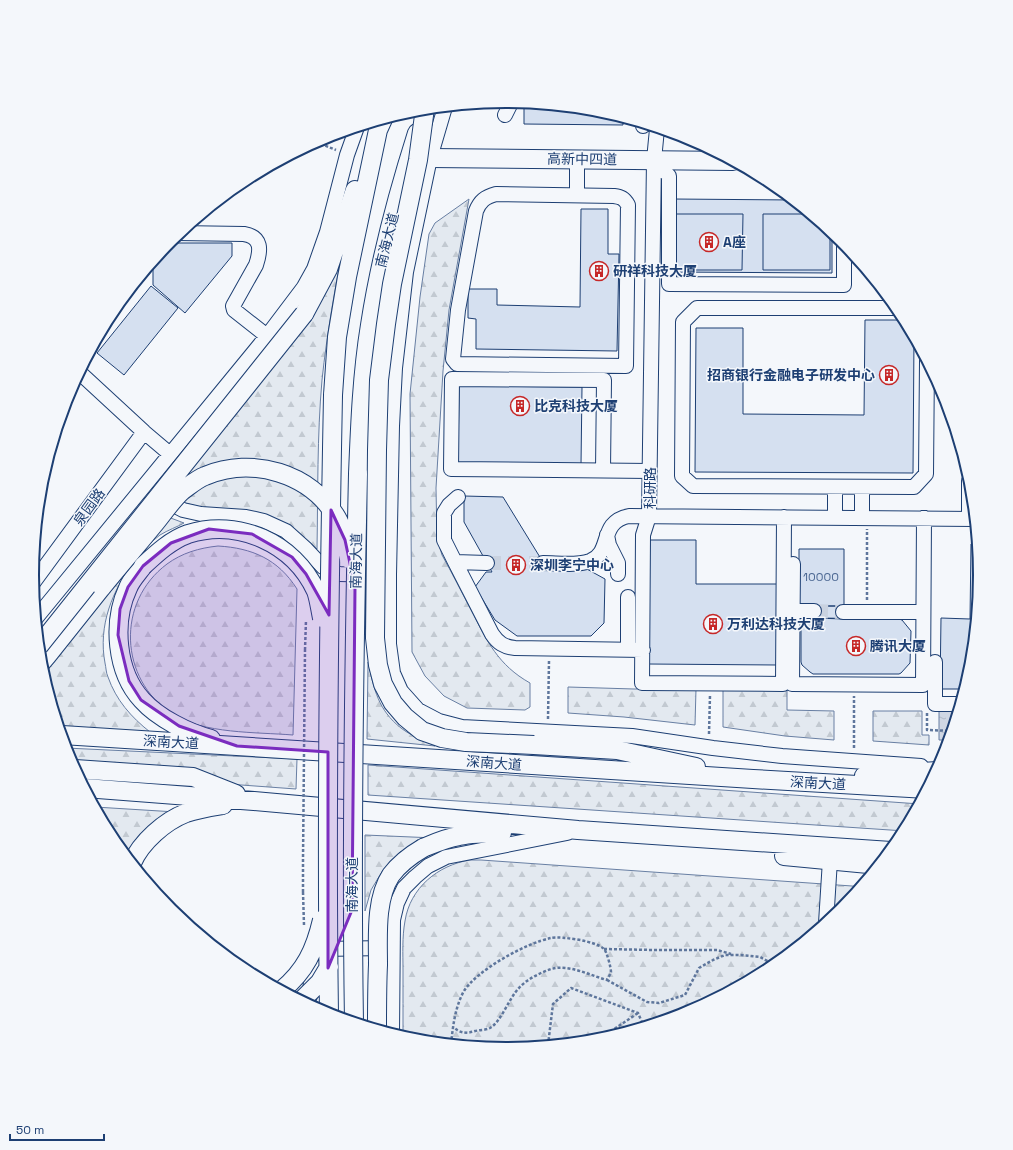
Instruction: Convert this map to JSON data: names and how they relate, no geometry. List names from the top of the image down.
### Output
{
  "streets": {
    "main road": ["高新中四道", "南海大道", "深南大道"],
    "street": ["科研路", "泉园路"]
  },
  "crossings": [
    ["高新中四道", "科研路"]
  ],
  "places": {
    "building": [
      "A座",
      "研祥科技大厦",
      "招商银行金融电子研发中心",
      "比克科技大厦",
      "深圳李宁中心",
      "万利达科技大厦",
      "腾讯大厦"
    ]
  },
  "house_numbers": ["10000"],
  "scale_bar": "50 m"
}
